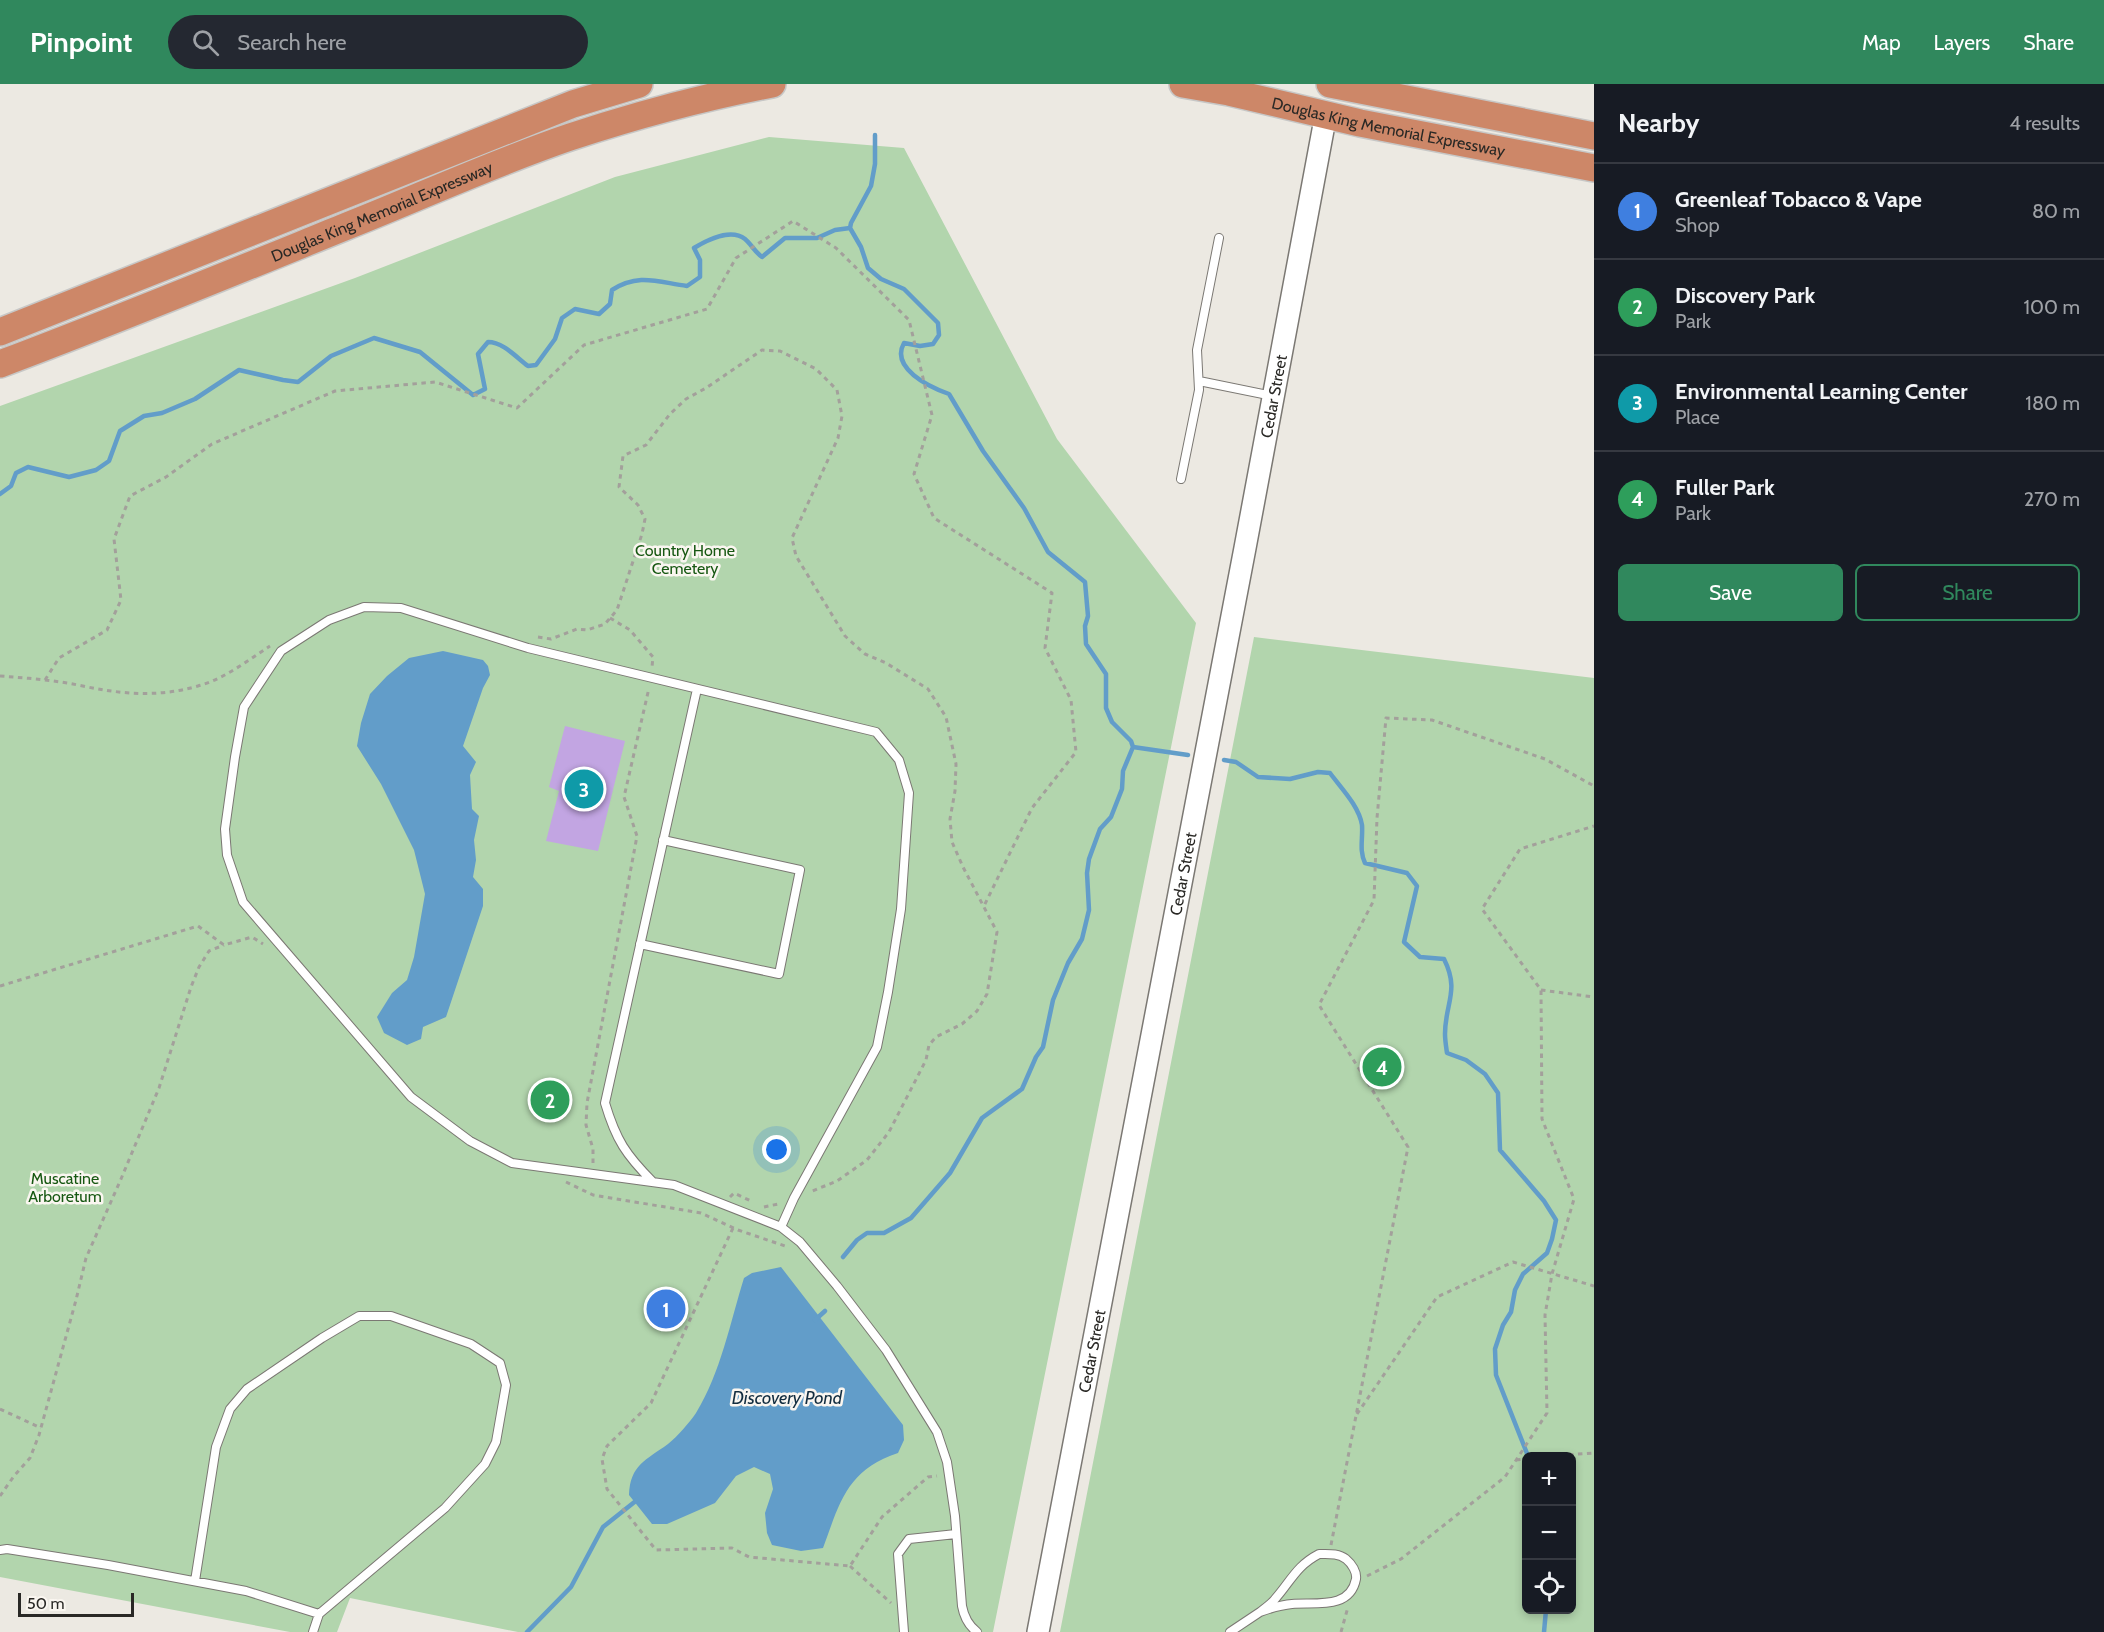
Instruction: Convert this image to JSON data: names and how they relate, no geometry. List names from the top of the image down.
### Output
{
  "streets": {
    "highway": ["Douglas King Memorial Expressway"],
    "main road": ["Cedar Street"]
  },
  "crossings": [
    ["Douglas King Memorial Expressway", "Cedar Street"]
  ],
  "water": ["Discovery Pond"],
  "parks": ["Country Home Cemetery", "Muscatine Arboretum"],
  "scale_bar": "50 m",
  "page": {
    "header": "Pinpoint",
    "search": "Search here",
    "nav": ["Map", "Layers", "Share"],
    "heading": ["Nearby", "4 results"],
    "list": [
      {
        "mark": "1",
        "name": "Greenleaf Tobacco & Vape",
        "note": "Shop",
        "value": "80 m"
      },
      {
        "mark": "2",
        "name": "Discovery Park",
        "note": "Park",
        "value": "100 m"
      },
      {
        "mark": "3",
        "name": "Environmental Learning Center",
        "note": "Place",
        "value": "180 m"
      },
      {
        "mark": "4",
        "name": "Fuller Park",
        "note": "Park",
        "value": "270 m"
      }
    ],
    "buttons": ["Save", "Share"],
    "pins": [
      "3",
      "4",
      "2",
      "1"
    ],
    "map_buttons": ["+", "−"],
    "scale": "50 m"
  }
}
